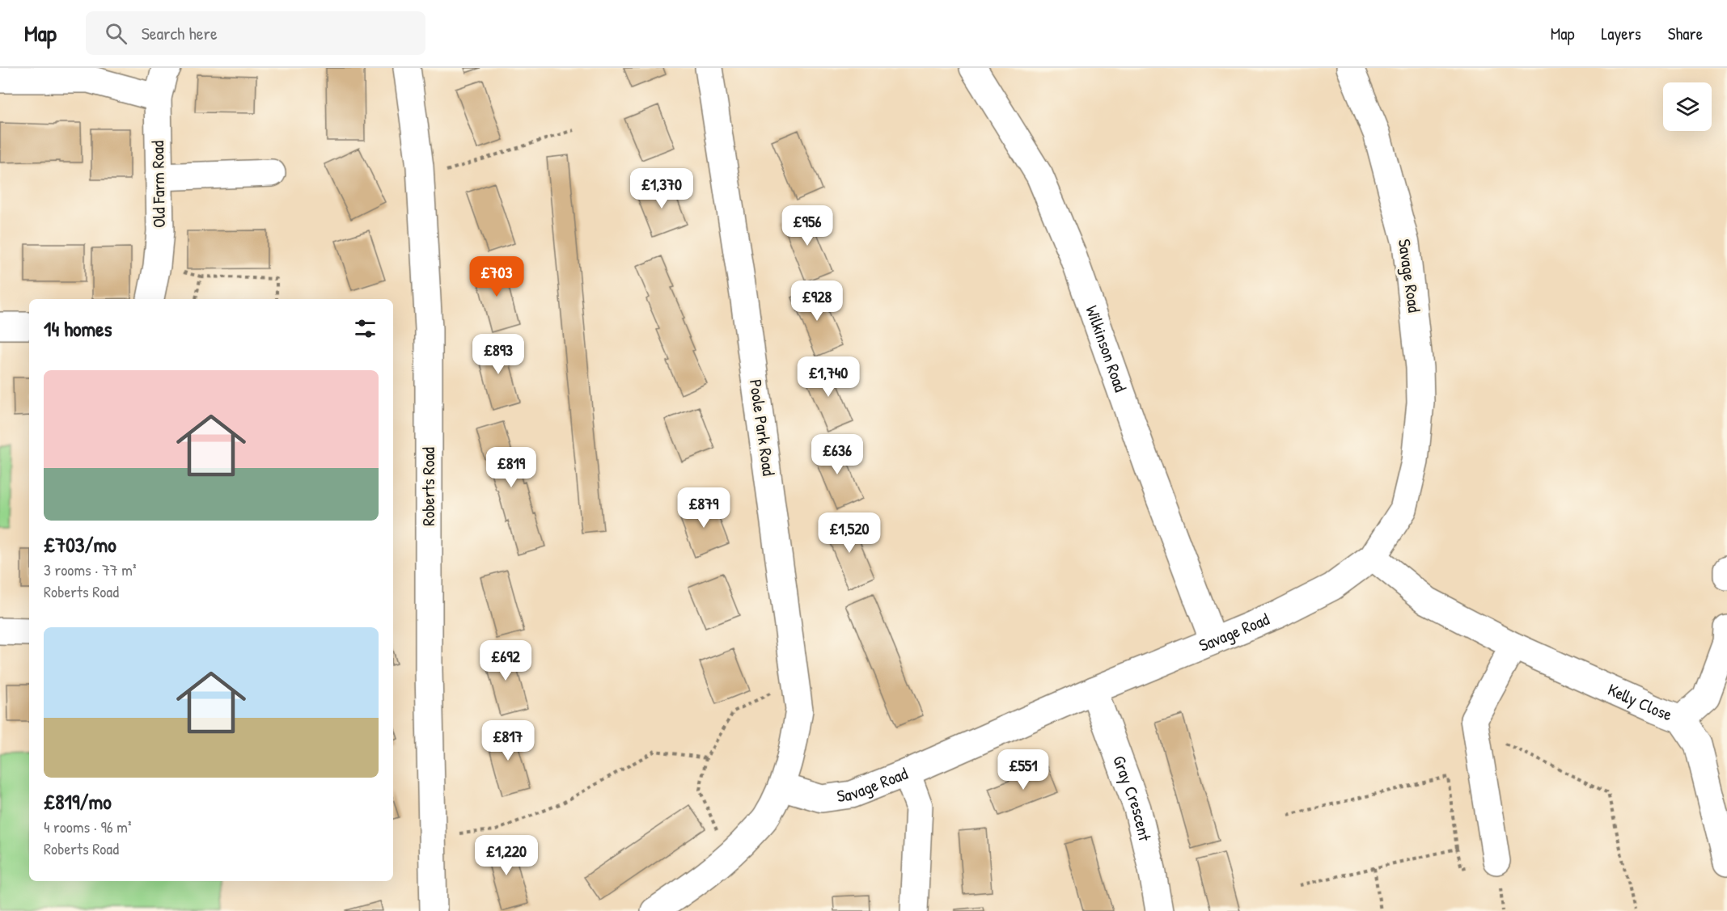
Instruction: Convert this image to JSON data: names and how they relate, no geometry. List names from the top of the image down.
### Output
{
  "streets": {
    "street": [
      "Old Farm Road",
      "Savage Road",
      "Wilkinson Road",
      "Poole Park Road",
      "Roberts Road",
      "Kelly Close",
      "Gray Crescent"
    ]
  },
  "crossings": [
    ["Savage Road", "Wilkinson Road"],
    ["Savage Road", "Poole Park Road"],
    ["Savage Road", "Kelly Close"],
    ["Savage Road", "Gray Crescent"]
  ],
  "page": {
    "header": "Map",
    "search": "Search here",
    "nav": ["Map", "Layers", "Share"],
    "price": [
      "£1,370",
      "£956",
      "£703",
      "£928",
      "£893",
      "£1,740",
      "£636",
      "£819",
      "£879",
      "£1,520",
      "£692",
      "£817",
      "£551",
      "£1,220"
    ],
    "heading": "14 homes",
    "list": [
      {
        "name": "£703/mo",
        "note": "3 rooms · 77 m² · Roberts Road"
      },
      {
        "name": "£819/mo",
        "note": "4 rooms · 96 m² · Roberts Road"
      }
    ]
  }
}
